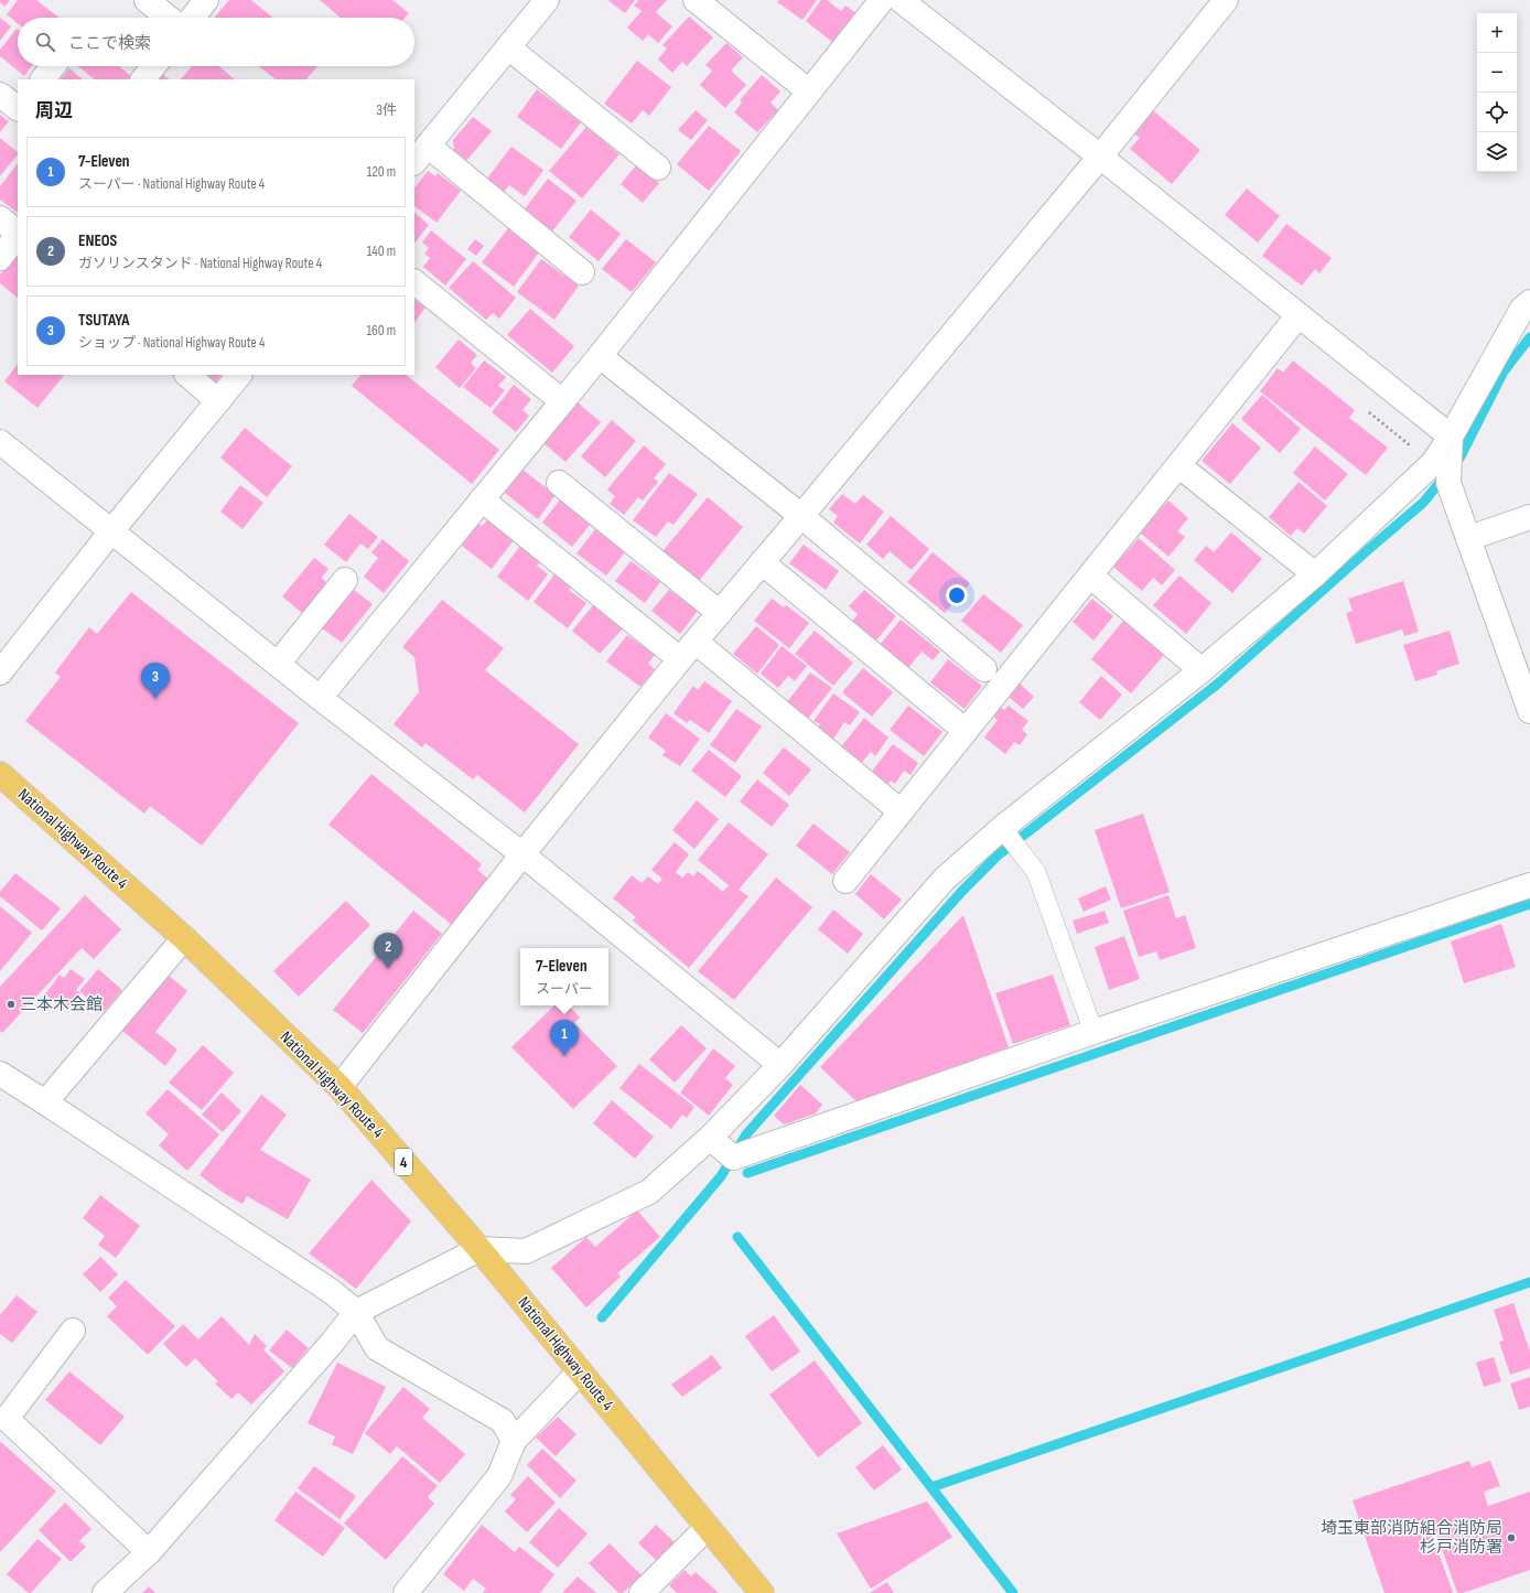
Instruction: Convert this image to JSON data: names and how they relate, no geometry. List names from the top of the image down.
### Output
{
  "streets": {
    "highway": ["National Highway Route 4", "4"]
  },
  "places": ["三本木会館", "埼玉東部消防組合消防局 杉戸消防署"],
  "page": {
    "map_buttons": ["+", "−"],
    "search": "ここで検索",
    "heading": ["周辺", "3件"],
    "list": [
      {
        "mark": "1",
        "name": "7-Eleven",
        "note": "スーパー · National Highway Route 4",
        "value": "120 m"
      },
      {
        "mark": "2",
        "name": "ENEOS",
        "note": "ガソリンスタンド · National Highway Route 4",
        "value": "140 m"
      },
      {
        "mark": "3",
        "name": "TSUTAYA",
        "note": "ショップ · National Highway Route 4",
        "value": "160 m"
      }
    ],
    "pins": ["3", "2", "1"],
    "popup": ["7-Eleven", "スーパー"]
  }
}
